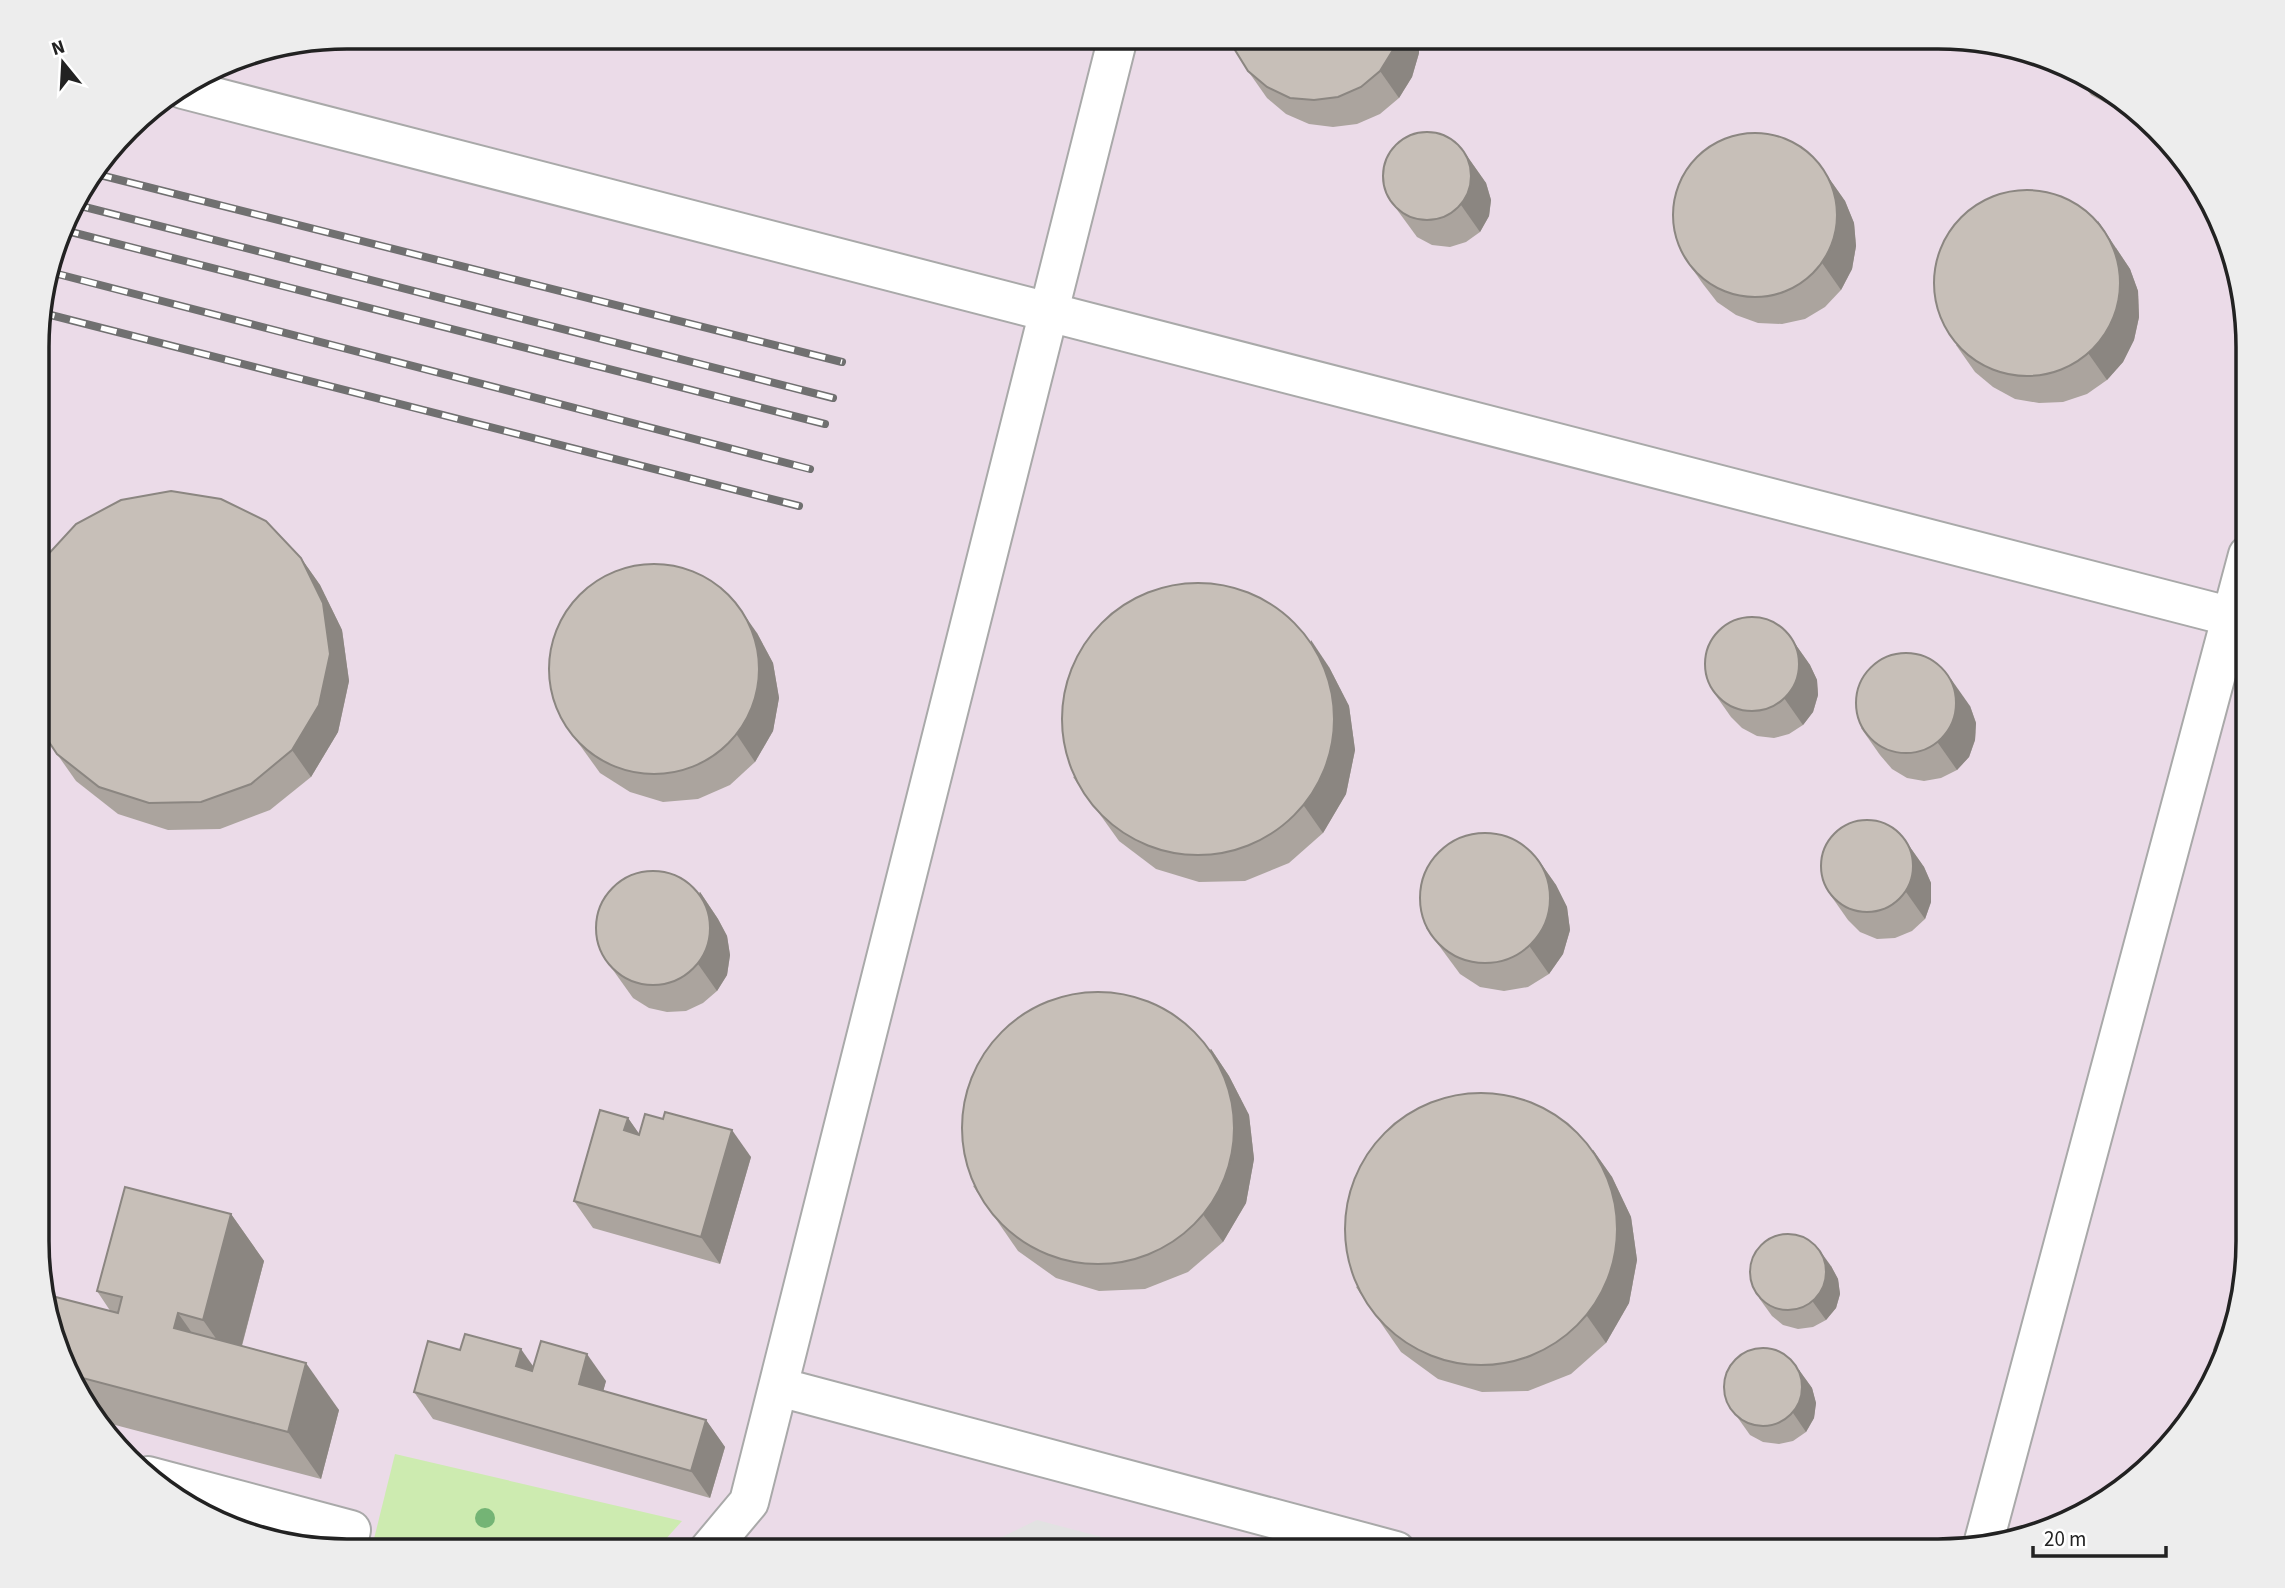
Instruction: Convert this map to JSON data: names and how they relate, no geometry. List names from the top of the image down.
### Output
{
  "scale_bar": "20 m",
  "north": "top"
}
